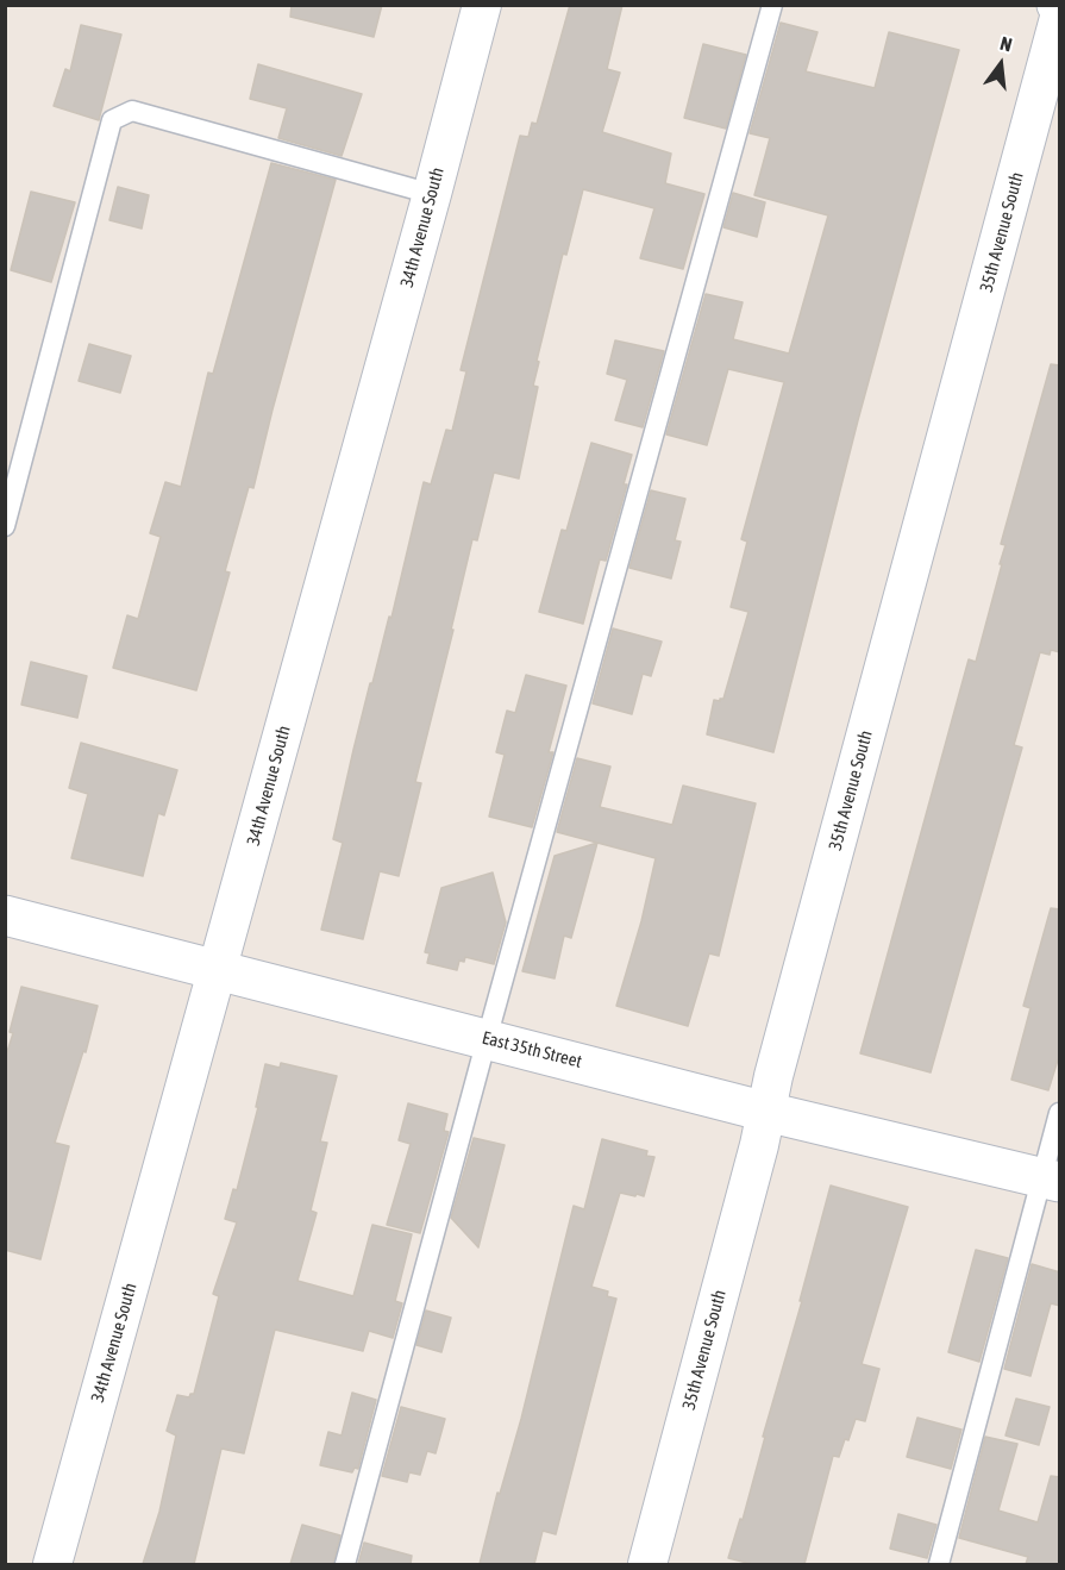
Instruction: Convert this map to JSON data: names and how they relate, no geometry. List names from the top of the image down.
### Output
{
  "streets": {
    "street": ["34th Avenue South", "35th Avenue South", "East 35th Street"]
  },
  "crossings": [
    ["34th Avenue South", "East 35th Street"],
    ["35th Avenue South", "East 35th Street"]
  ],
  "north": "top"
}
